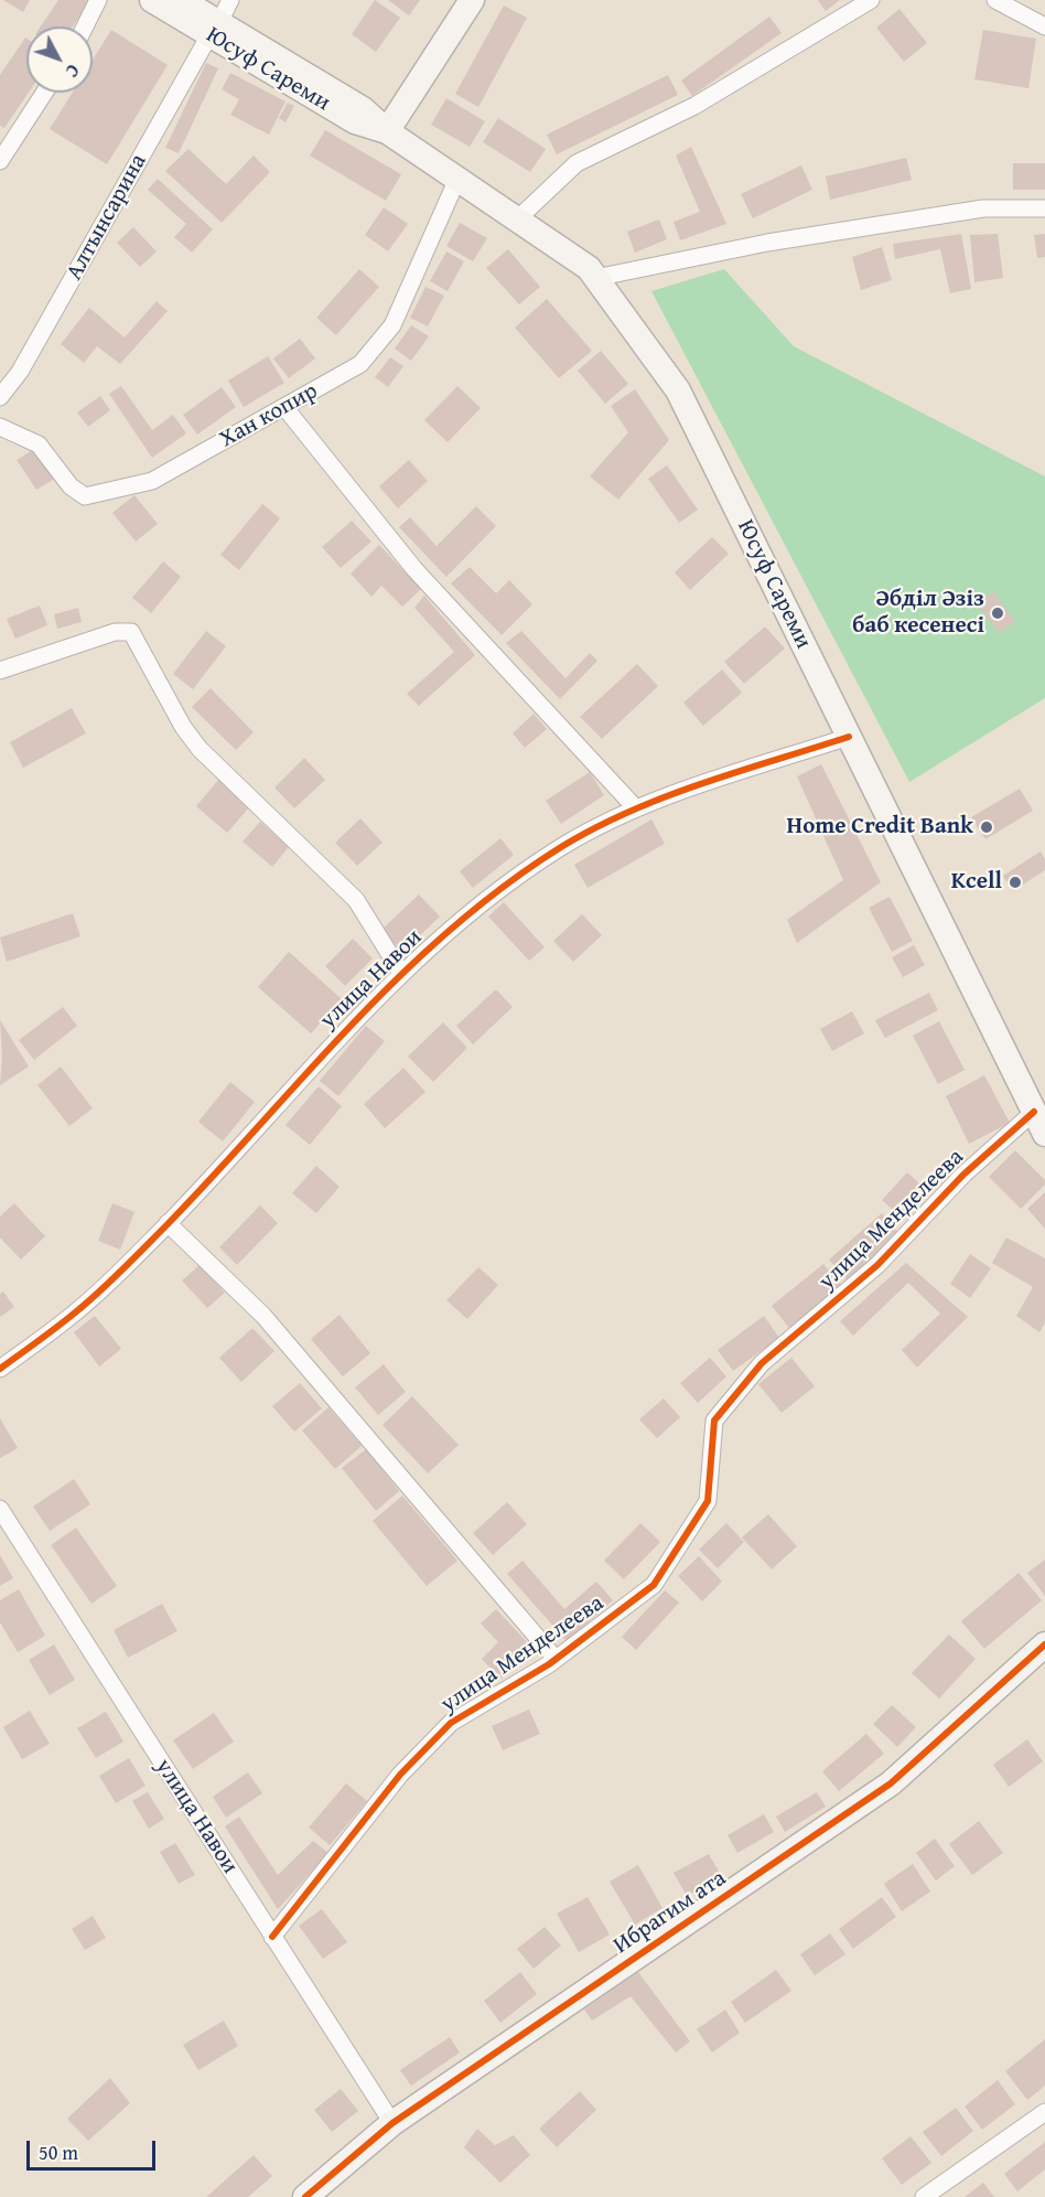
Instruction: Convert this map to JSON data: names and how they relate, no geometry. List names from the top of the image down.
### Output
{
  "streets": {
    "main road": ["Юсуф Сареми", "Ибрагим ата"],
    "street": [
      "Алтынсарина",
      "Хан копир",
      "улица Навои",
      "улица Менделеева"
    ]
  },
  "crossings": [
    ["Юсуф Сареми", "Алтынсарина"],
    ["Юсуф Сареми", "Хан копир"],
    ["Юсуф Сареми", "улица Навои"],
    ["Юсуф Сареми", "улица Менделеева"],
    ["улица Навои", "улица Менделеева"],
    ["улица Навои", "Ибрагим ата"]
  ],
  "places": ["Әбділ Әзіз баб кесенесі", "Home Credit Bank", "Kcell"],
  "scale_bar": "50 m",
  "north": "bottom right"
}
